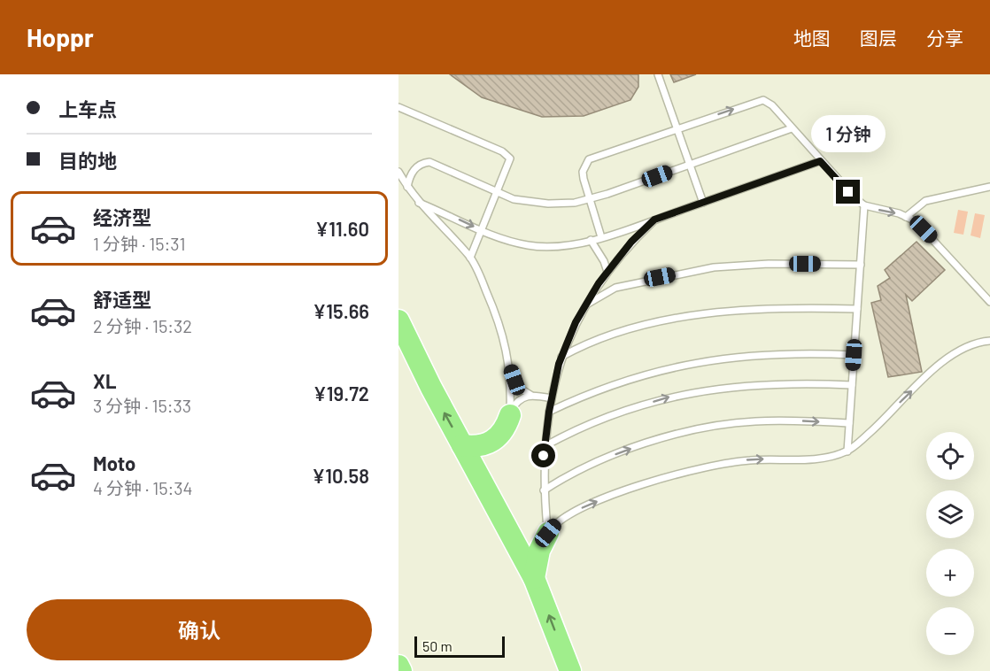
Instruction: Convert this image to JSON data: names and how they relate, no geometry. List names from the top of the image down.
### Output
{
  "scale_bar": "50 m",
  "page": {
    "header": "Hoppr",
    "nav": ["地图", "图层", "分享"],
    "banner": ["上车点", "目的地"],
    "bubble": "1 分钟",
    "list": [
      {
        "name": "经济型",
        "note": "1 分钟 · 15:31",
        "value": "¥11.60"
      },
      {
        "name": "舒适型",
        "note": "2 分钟 · 15:32",
        "value": "¥15.66"
      },
      {
        "name": "XL",
        "note": "3 分钟 · 15:33",
        "value": "¥19.72"
      },
      {
        "name": "Moto",
        "note": "4 分钟 · 15:34",
        "value": "¥10.58"
      }
    ],
    "map_buttons": ["+", "−"],
    "buttons": "确认",
    "scale": "50 m"
  }
}
